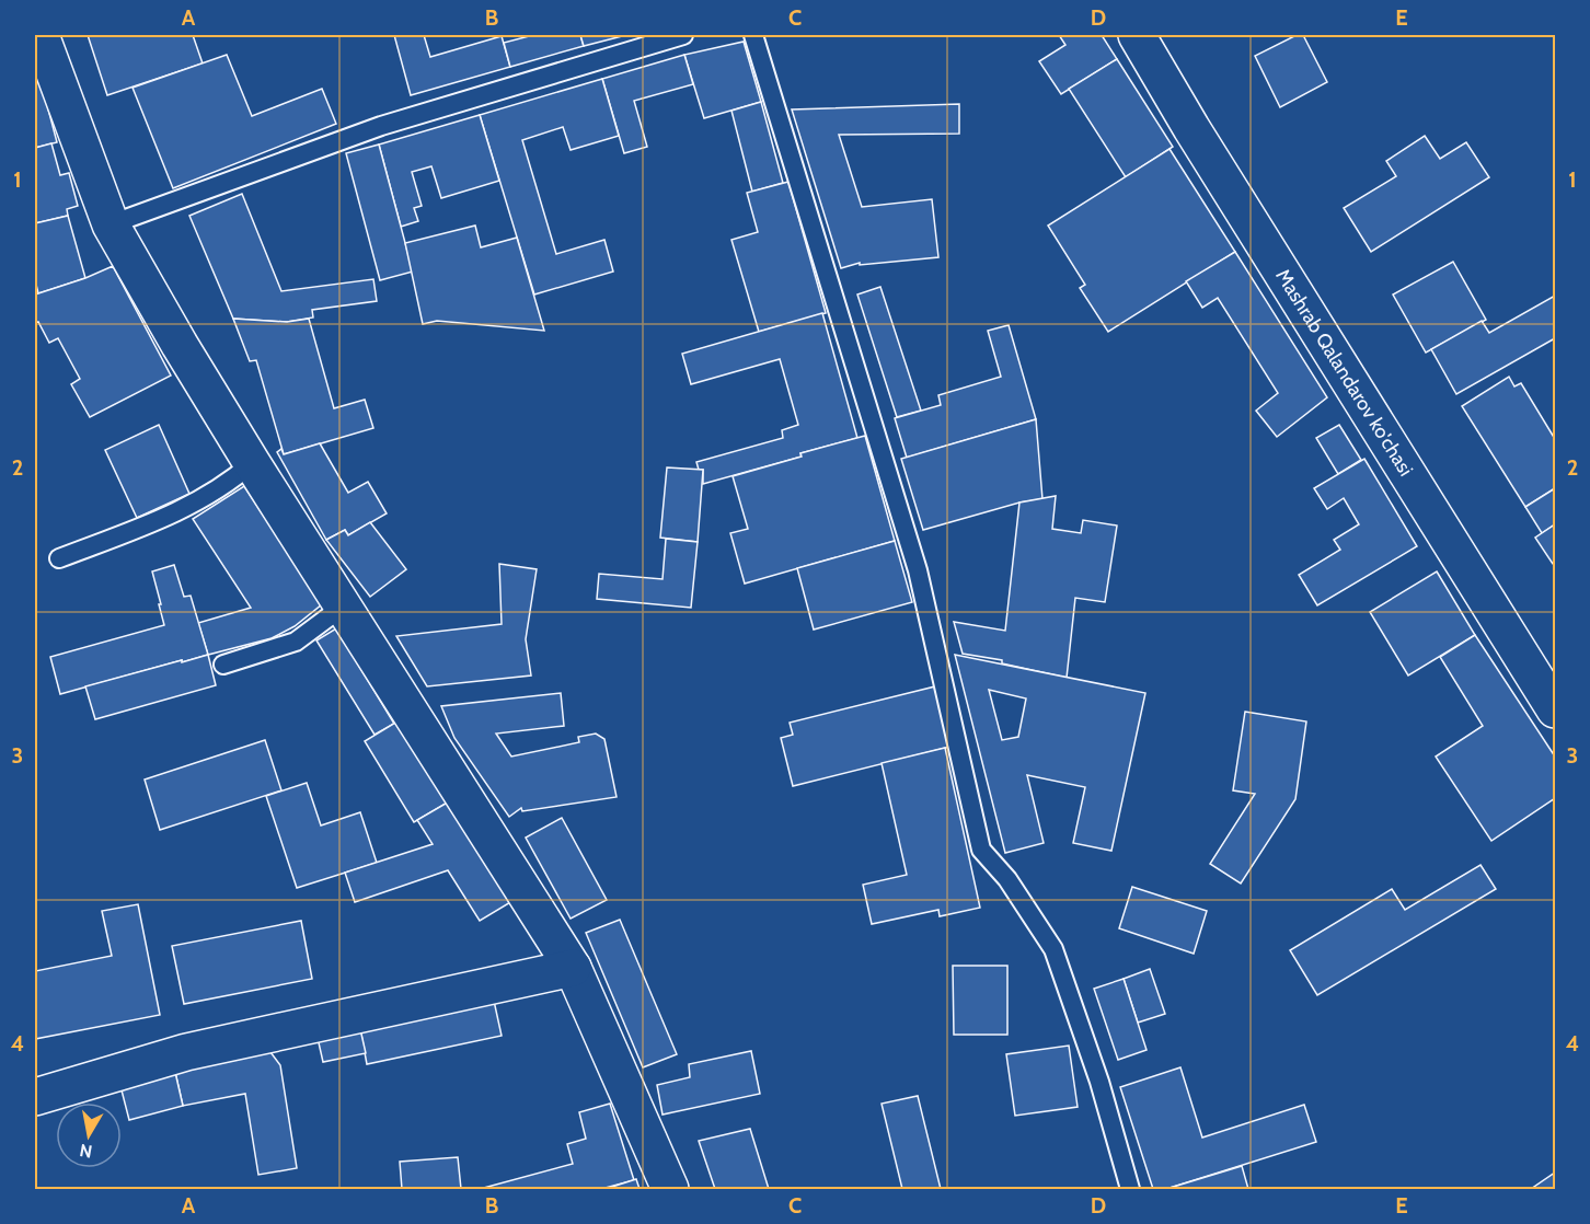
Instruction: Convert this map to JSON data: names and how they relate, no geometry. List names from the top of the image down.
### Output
{
  "streets": {
    "street": ["Mashrab Qalandarov ko'chasi"]
  },
  "north": "bottom",
  "grid": {
    "columns": [
      "A",
      "B",
      "C",
      "D",
      "E"
    ],
    "rows": [
      "1",
      "2",
      "3",
      "4"
    ]
  }
}
